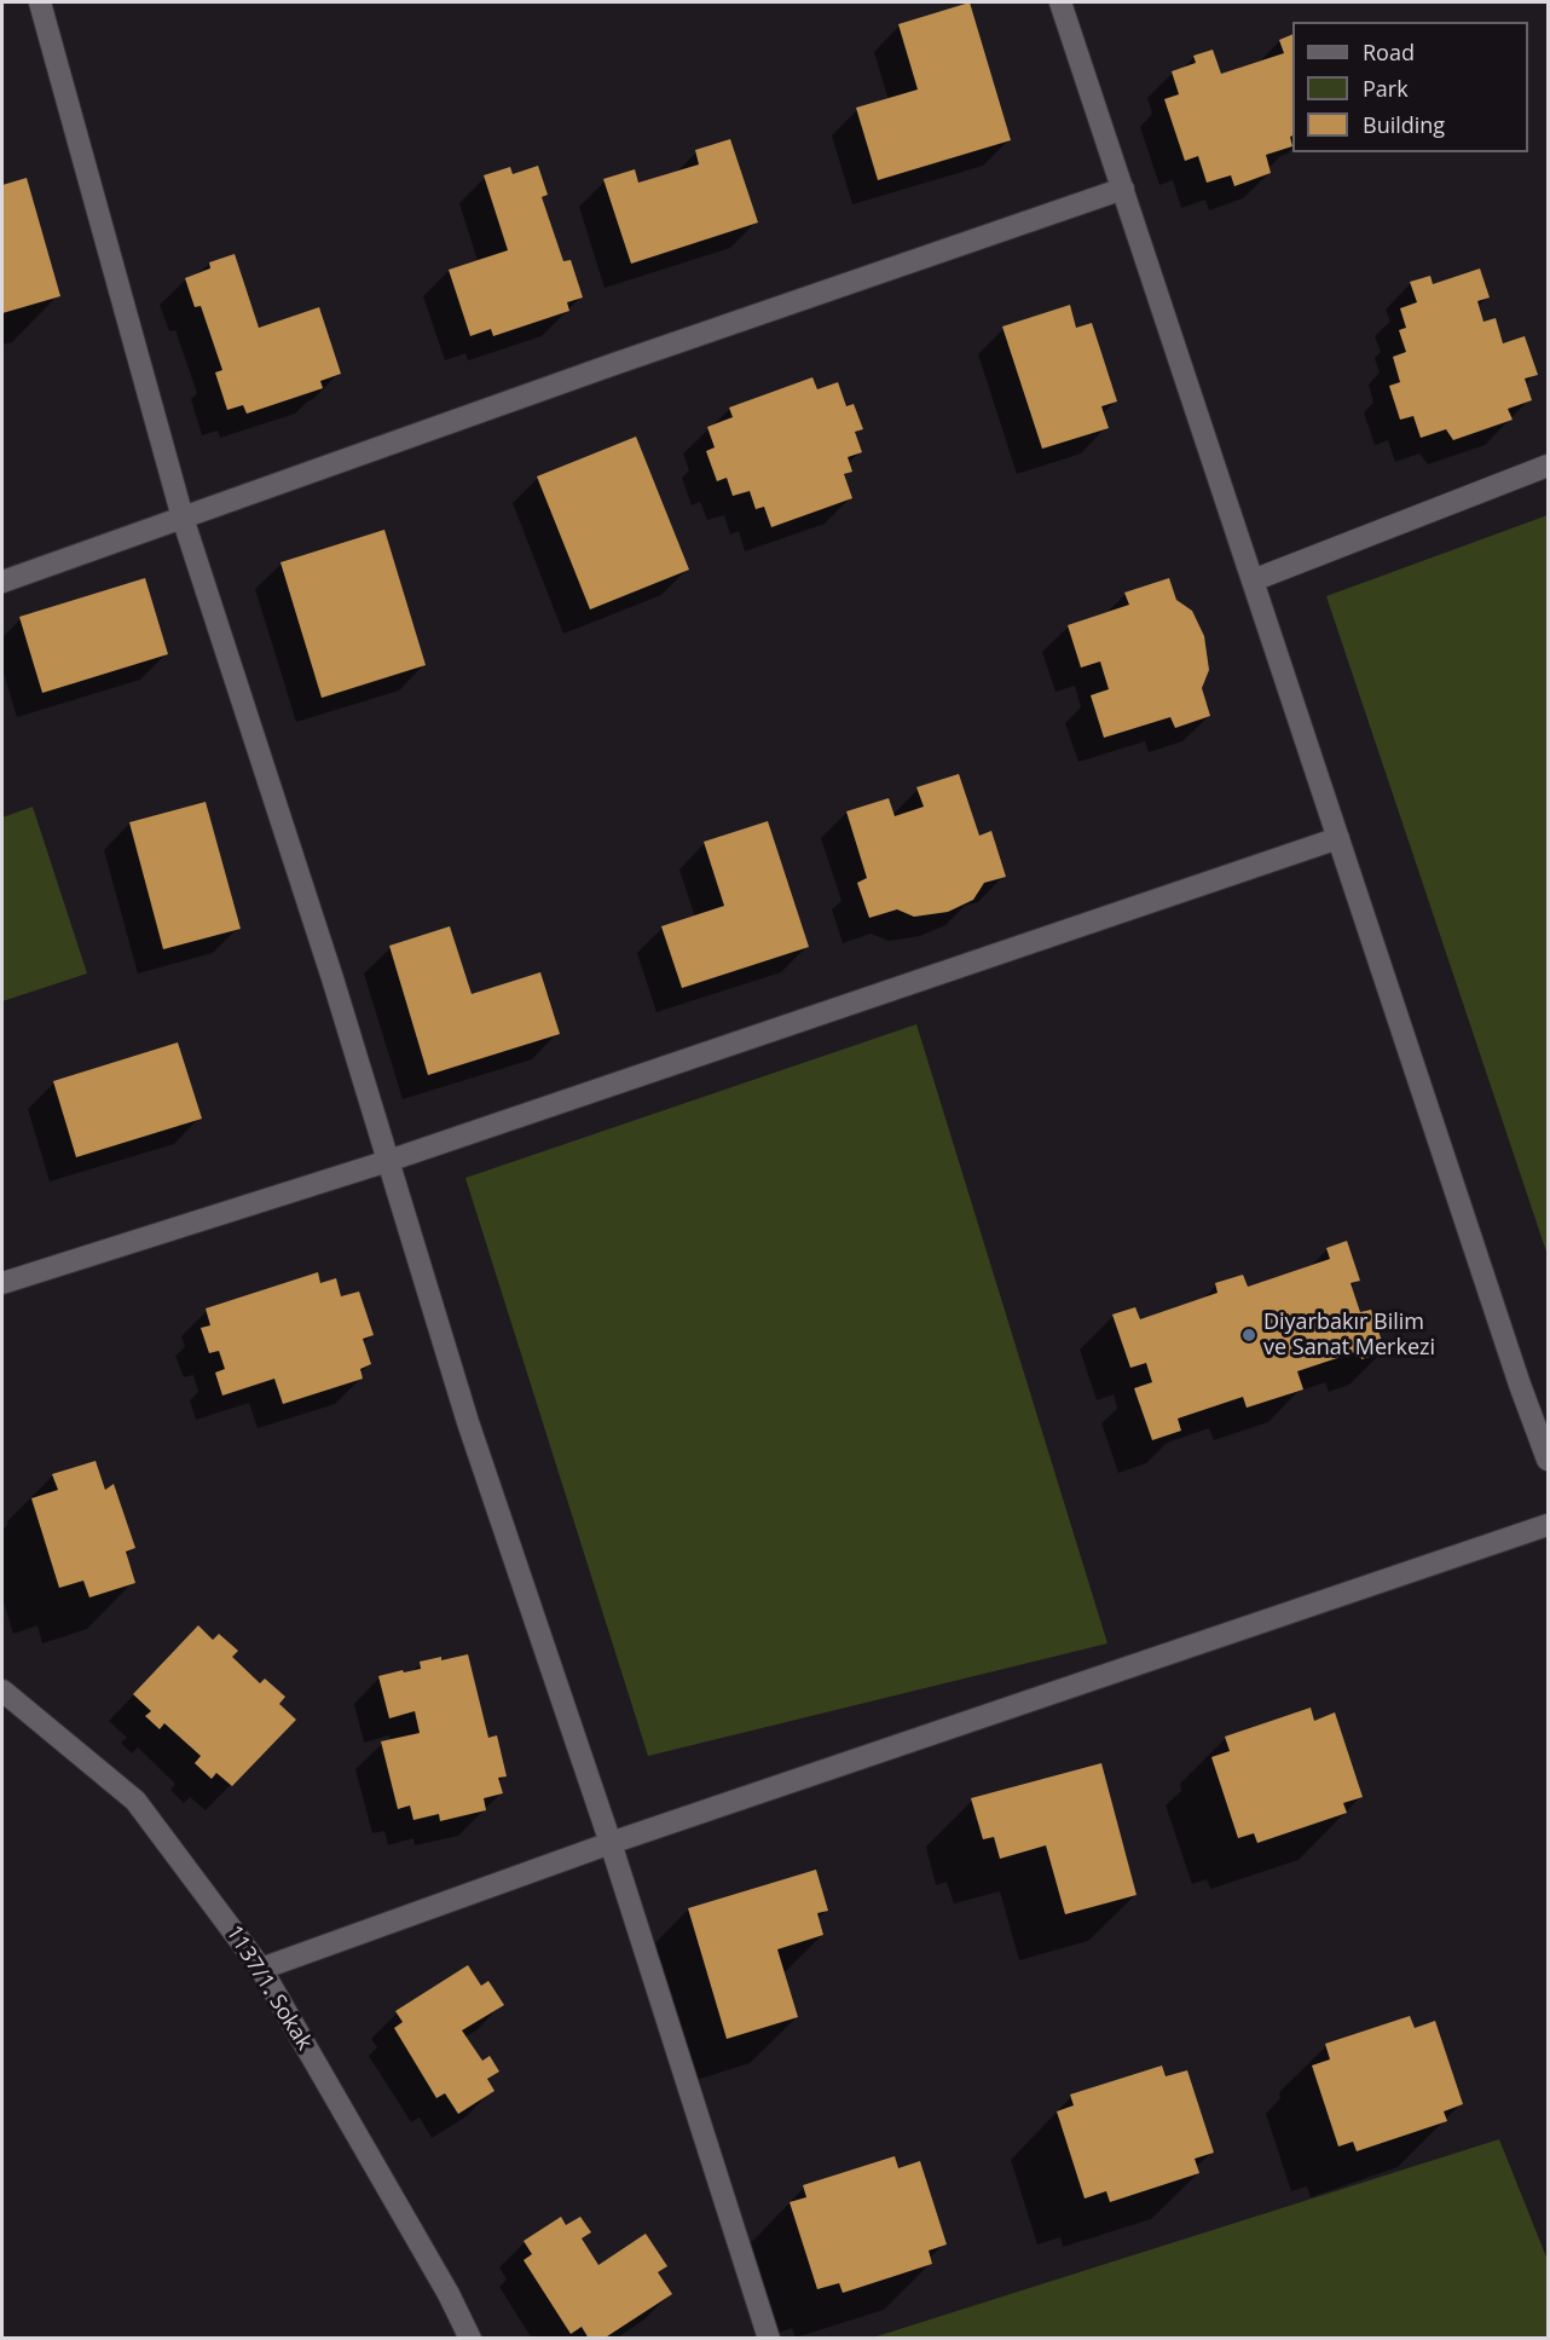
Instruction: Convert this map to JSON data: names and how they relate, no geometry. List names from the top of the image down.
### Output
{
  "streets": {
    "street": ["1137/1. Sokak"]
  },
  "places": ["Diyarbakır Bilim ve Sanat Merkezi"],
  "legend": ["Road", "Park", "Building"]
}
